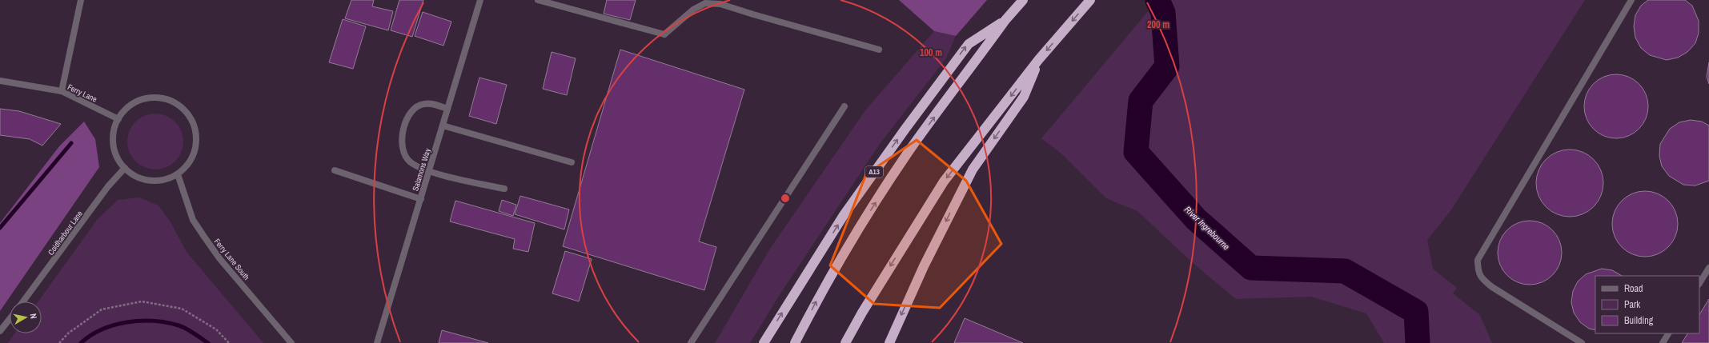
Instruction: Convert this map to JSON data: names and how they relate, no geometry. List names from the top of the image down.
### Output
{
  "streets": {
    "highway": ["A13"],
    "street": [
      "Ferry Lane",
      "Salamons Way",
      "Coldharbour Lane",
      "Ferry Lane South"
    ]
  },
  "crossings": [
    ["Ferry Lane", "Coldharbour Lane"],
    ["Ferry Lane", "Ferry Lane South"],
    ["Coldharbour Lane", "Ferry Lane South"]
  ],
  "water": ["River Ingrebourne"],
  "legend": ["Road", "Park", "Building"],
  "north": "right",
  "rings": ["200 m", "100 m"]
}
